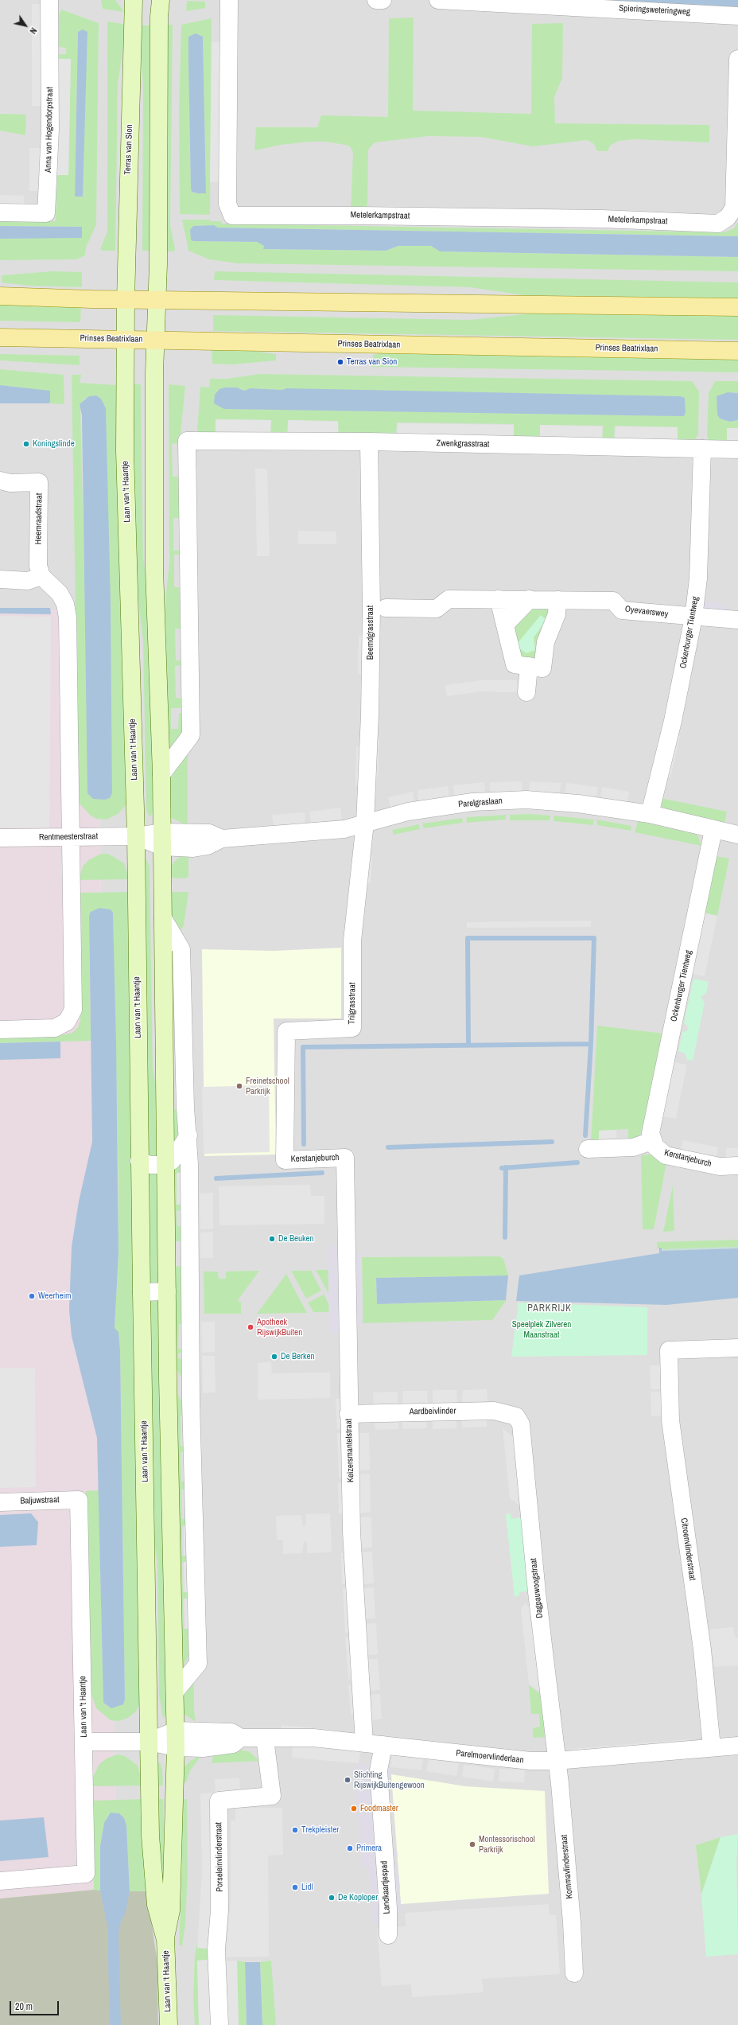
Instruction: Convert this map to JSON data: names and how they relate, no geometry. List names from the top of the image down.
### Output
{
  "streets": {
    "main road": ["Prinses Beatrixlaan"],
    "street": [
      "Spieringsweteringweg",
      "Anna van Hogendorpstraat",
      "Terras van Sion",
      "Metelerkampstraat",
      "Zwenkgrasstraat",
      "Laan van 't Haantje",
      "Heemraadstraat",
      "Oyevaerswey",
      "Beemdgrasstraat",
      "Ockenburger Tientweg",
      "Parelgraslaan",
      "Rentmeesterstraat",
      "Trilgrasstraat",
      "Kerstanjeburch",
      "Aardbeivlinder",
      "Keizersmantelstraat",
      "Baljuwstraat",
      "Citroenvlinderstraat",
      "Dagpauwoogstraat",
      "Parelmoervlinderlaan",
      "Porseleinvlinderstraat",
      "Kommavlinderstraat",
      "Landkaartjespad"
    ]
  },
  "crossings": [
    ["Terras van Sion", "Prinses Beatrixlaan"],
    ["Terras van Sion", "Laan van 't Haantje"],
    ["Prinses Beatrixlaan", "Laan van 't Haantje"],
    ["Zwenkgrasstraat", "Laan van 't Haantje"],
    ["Zwenkgrasstraat", "Beemdgrasstraat"],
    ["Zwenkgrasstraat", "Ockenburger Tientweg"],
    ["Laan van 't Haantje", "Parelgraslaan"],
    ["Laan van 't Haantje", "Rentmeesterstraat"],
    ["Laan van 't Haantje", "Baljuwstraat"],
    ["Laan van 't Haantje", "Parelmoervlinderlaan"],
    ["Oyevaerswey", "Ockenburger Tientweg"],
    ["Beemdgrasstraat", "Parelgraslaan"],
    ["Beemdgrasstraat", "Trilgrasstraat"],
    ["Ockenburger Tientweg", "Parelgraslaan"],
    ["Ockenburger Tientweg", "Kerstanjeburch"],
    ["Parelgraslaan", "Rentmeesterstraat"],
    ["Parelgraslaan", "Trilgrasstraat"],
    ["Trilgrasstraat", "Kerstanjeburch"],
    ["Kerstanjeburch", "Keizersmantelstraat"],
    ["Aardbeivlinder", "Keizersmantelstraat"],
    ["Aardbeivlinder", "Dagpauwoogstraat"],
    ["Keizersmantelstraat", "Parelmoervlinderlaan"],
    ["Citroenvlinderstraat", "Parelmoervlinderlaan"],
    ["Dagpauwoogstraat", "Parelmoervlinderlaan"],
    ["Dagpauwoogstraat", "Kommavlinderstraat"],
    ["Parelmoervlinderlaan", "Porseleinvlinderstraat"],
    ["Parelmoervlinderlaan", "Kommavlinderstraat"],
    ["Parelmoervlinderlaan", "Landkaartjespad"]
  ],
  "districts": ["PARKRIJK"],
  "parks": ["Speelplek Zilveren Maanstraat"],
  "places": [
    "Terras van Sion",
    "Koningslinde",
    "Freinetschool Parkrijk",
    "De Beuken",
    "Weerheim",
    "Apotheek RijswijkBuiten",
    "De Berken",
    "Stichting RijswijkBuitengewoon",
    "Foodmaster",
    "Trekpleister",
    "Montessorischool Parkrijk",
    "Primera",
    "Lidl",
    "De Koploper"
  ],
  "scale_bar": "20 m",
  "north": "bottom right"
}
